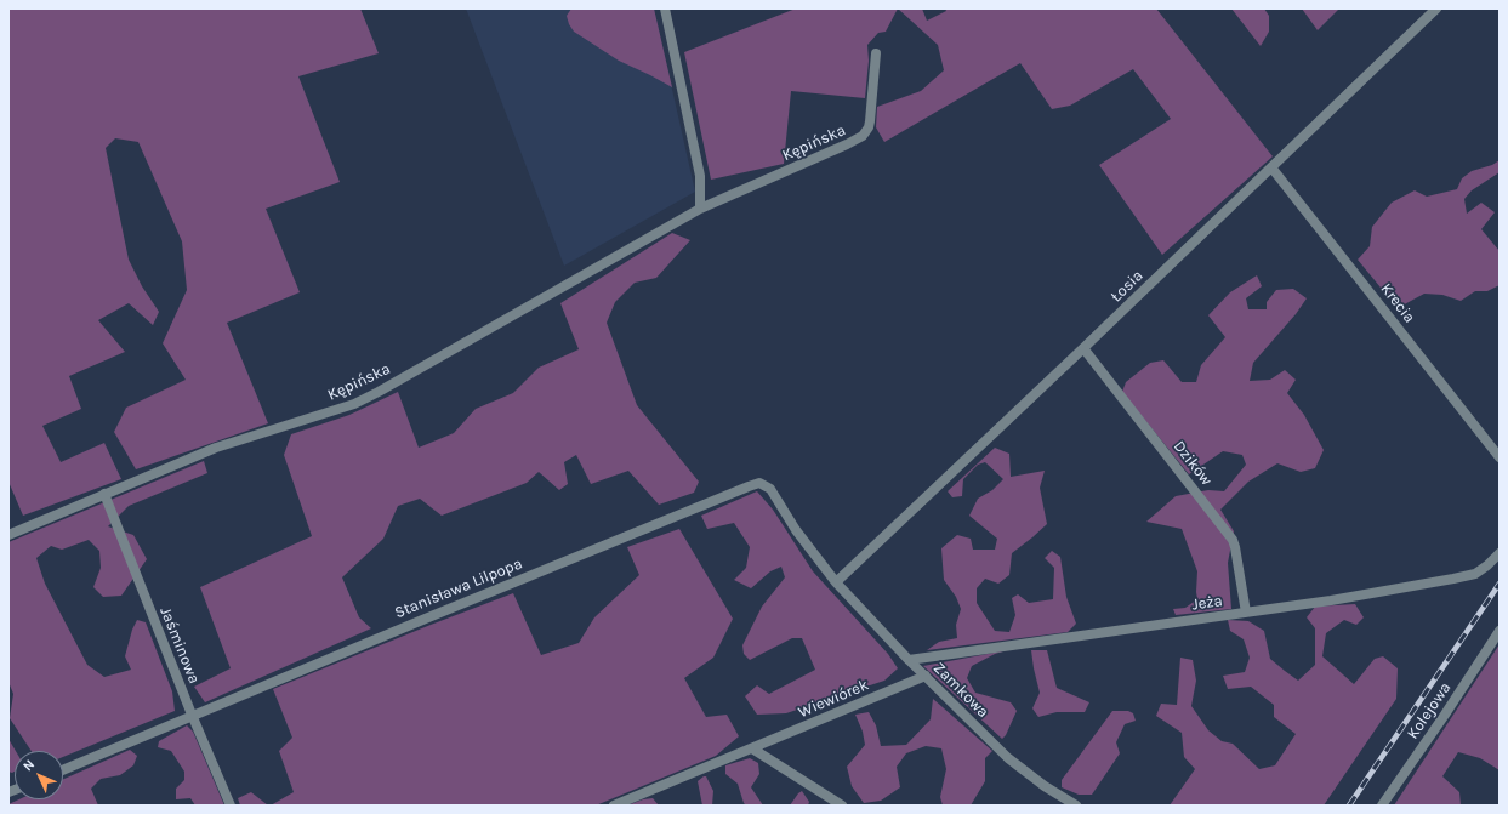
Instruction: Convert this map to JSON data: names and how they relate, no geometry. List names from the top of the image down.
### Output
{
  "streets": {
    "street": [
      "Kępińska",
      "Łosia",
      "Krecia",
      "Dzików",
      "Stanisława Lilpopa",
      "Jeża",
      "Jaśminowa",
      "Zamkowa",
      "Wiewiórek",
      "Kolejowa"
    ]
  },
  "crossings": [
    ["Kępińska", "Jaśminowa"],
    ["Łosia", "Krecia"],
    ["Łosia", "Dzików"],
    ["Łosia", "Stanisława Lilpopa"],
    ["Łosia", "Zamkowa"],
    ["Dzików", "Jeża"],
    ["Stanisława Lilpopa", "Jaśminowa"],
    ["Stanisława Lilpopa", "Zamkowa"],
    ["Jeża", "Zamkowa"],
    ["Zamkowa", "Wiewiórek"]
  ],
  "north": "top left"
}
